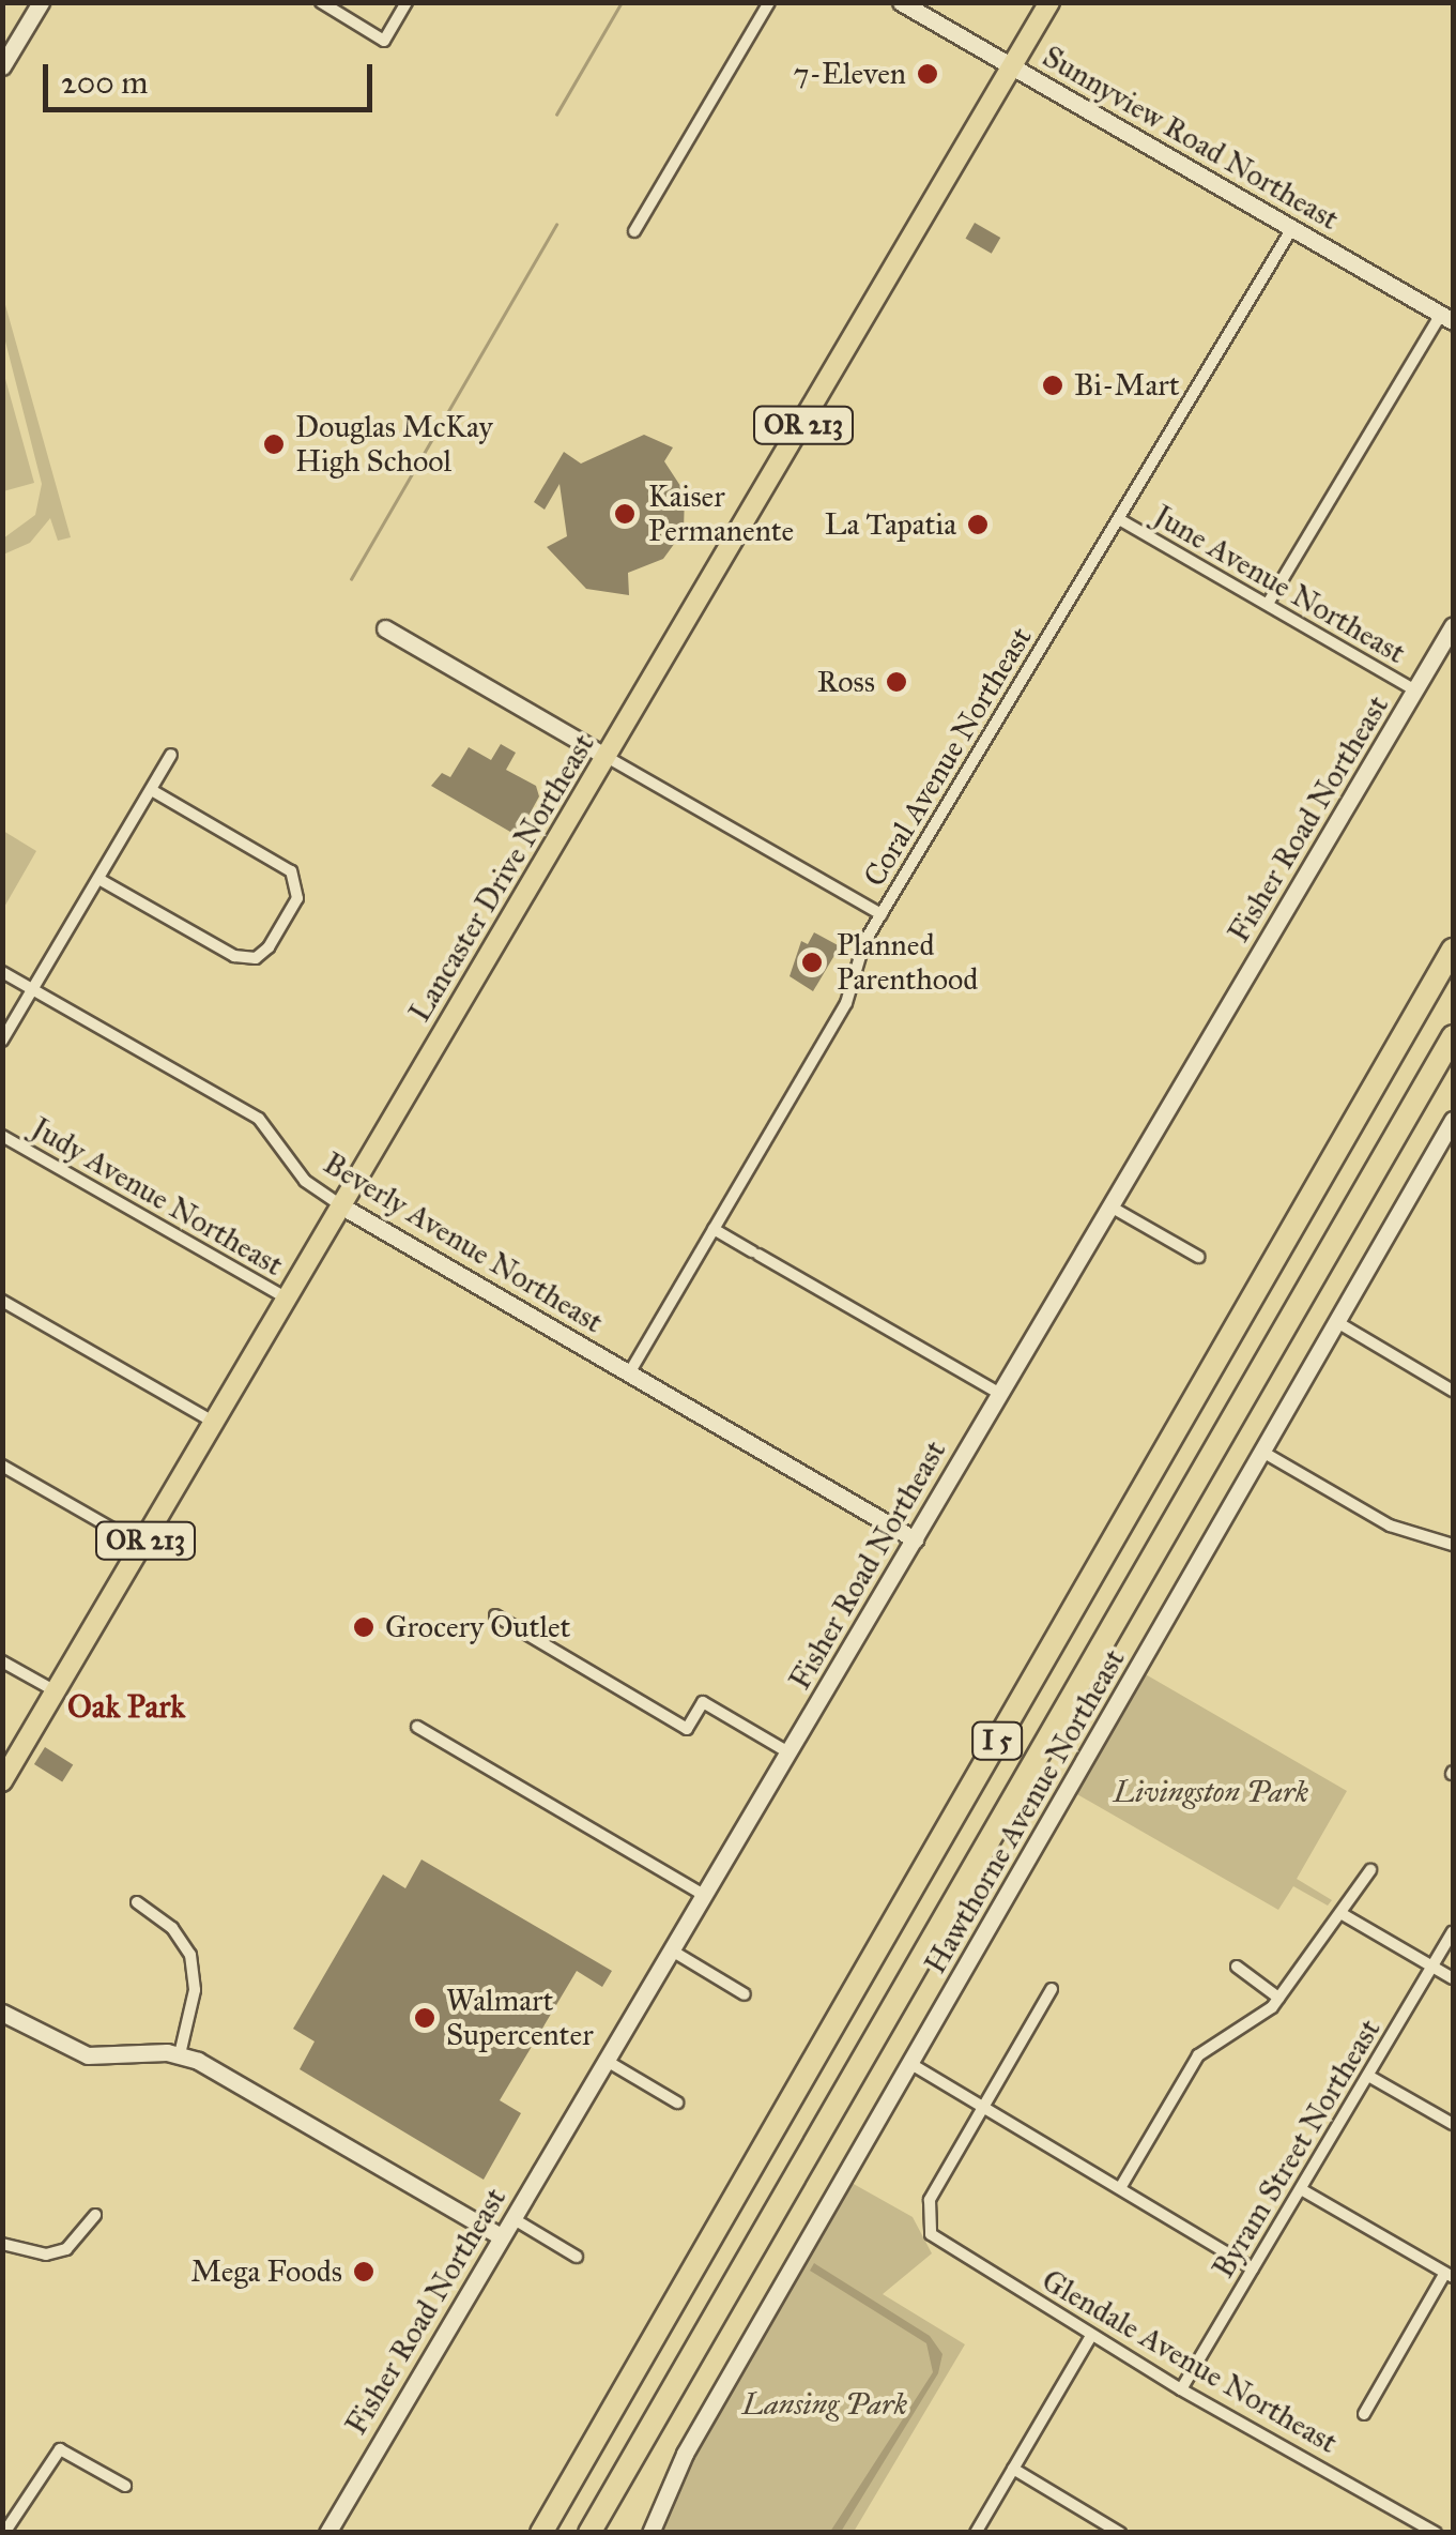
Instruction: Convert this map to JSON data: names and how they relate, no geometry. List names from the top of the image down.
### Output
{
  "streets": {
    "highway": ["I 5"],
    "main road": ["OR 213", "Lancaster Drive Northeast"],
    "street": [
      "Sunnyview Road Northeast",
      "June Avenue Northeast",
      "Coral Avenue Northeast",
      "Fisher Road Northeast",
      "Judy Avenue Northeast",
      "Beverly Avenue Northeast",
      "Hawthorne Avenue Northeast",
      "Byram Street Northeast",
      "Glendale Avenue Northeast"
    ]
  },
  "crossings": [
    ["Sunnyview Road Northeast", "Coral Avenue Northeast"],
    ["Sunnyview Road Northeast", "Lancaster Drive Northeast"],
    ["June Avenue Northeast", "Coral Avenue Northeast"],
    ["June Avenue Northeast", "Fisher Road Northeast"],
    ["Coral Avenue Northeast", "Beverly Avenue Northeast"],
    ["Fisher Road Northeast", "Beverly Avenue Northeast"],
    ["Lancaster Drive Northeast", "Judy Avenue Northeast"],
    ["Lancaster Drive Northeast", "Beverly Avenue Northeast"],
    ["Byram Street Northeast", "Glendale Avenue Northeast"]
  ],
  "districts": ["Oak Park"],
  "parks": ["Livingston Park", "Lansing Park"],
  "places": [
    "7-Eleven",
    "Bi-Mart",
    "Douglas McKay High School",
    "Kaiser Permanente",
    "La Tapatia",
    "Ross",
    "Planned Parenthood",
    "Grocery Outlet",
    "Walmart Supercenter",
    "Mega Foods"
  ],
  "scale_bar": "200 m"
}
